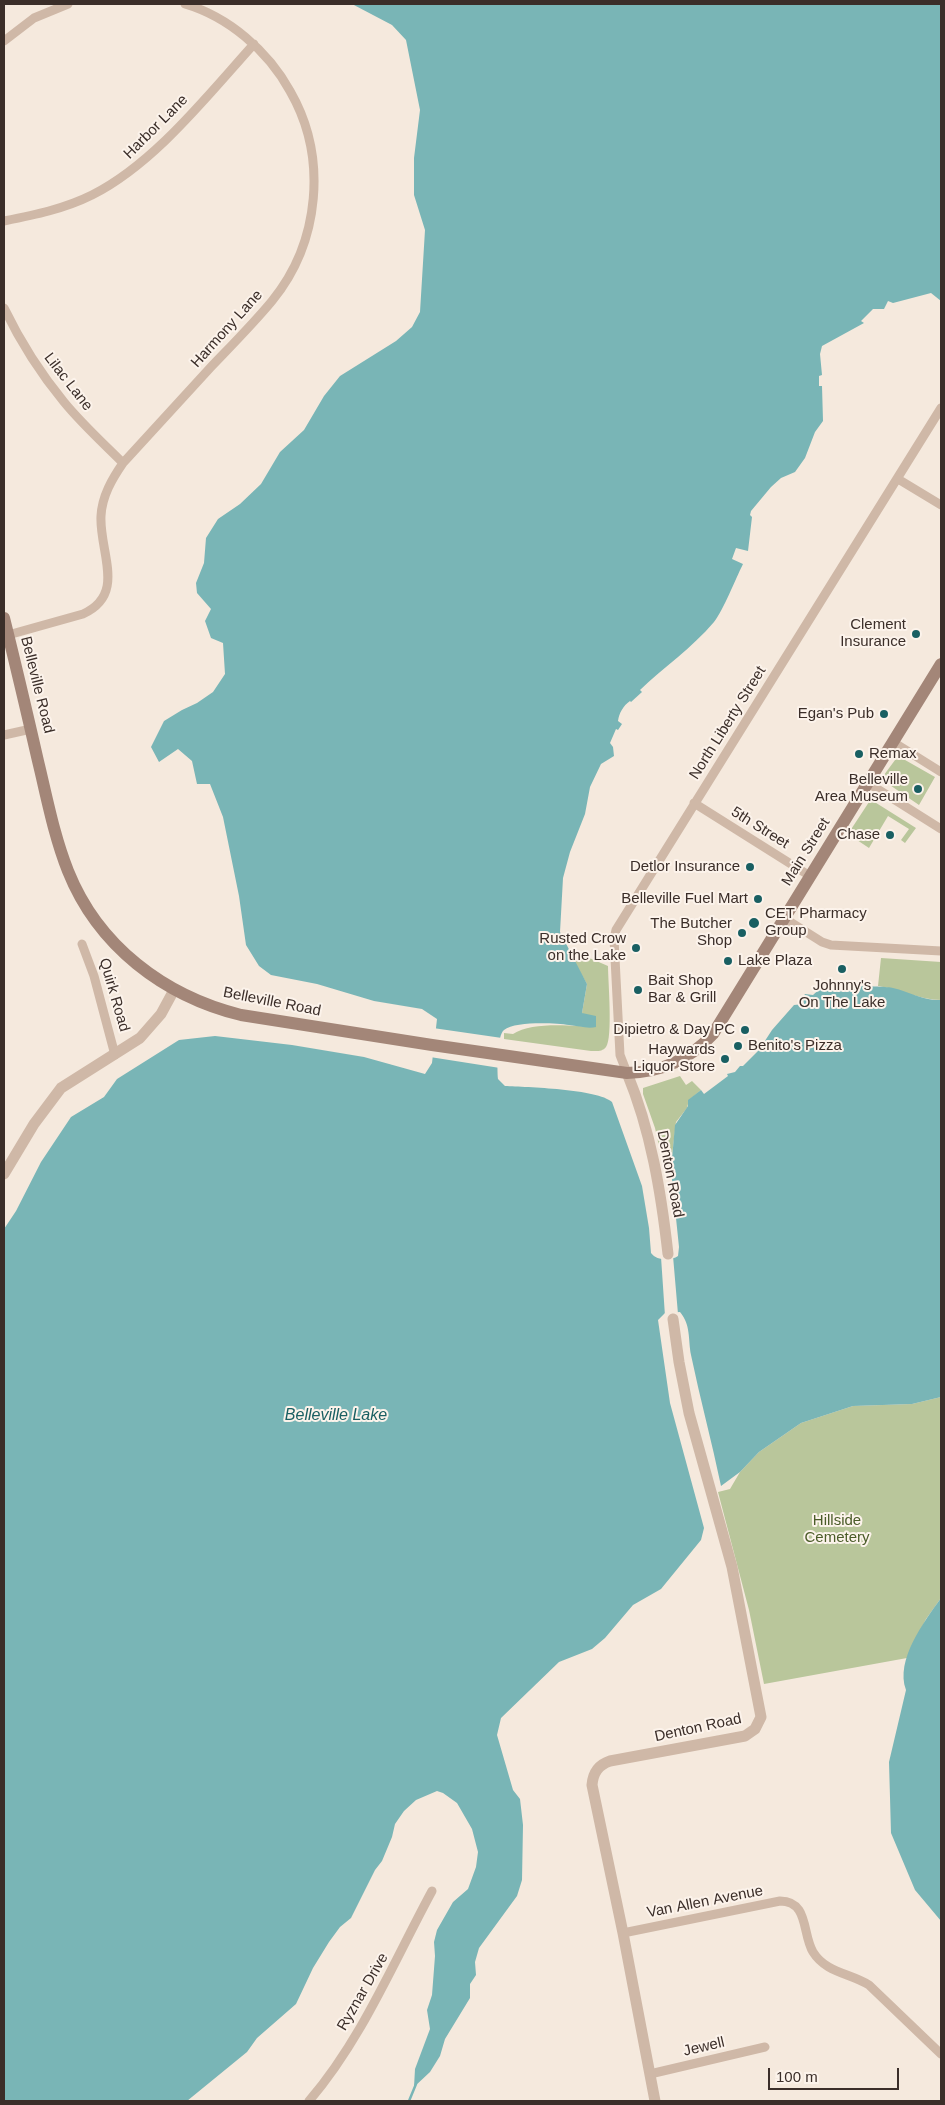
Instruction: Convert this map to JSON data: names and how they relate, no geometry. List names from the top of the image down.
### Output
{
  "streets": {
    "main road": ["Belleville Road", "Main Street"],
    "street": [
      "Harbor Lane",
      "Harmony Lane",
      "Lilac Lane",
      "North Liberty Street",
      "5th Street",
      "Quirk Road",
      "Denton Road",
      "Van Allen Avenue",
      "Ryznar Drive",
      "Jewell"
    ]
  },
  "crossings": [
    ["Harbor Lane", "Harmony Lane"],
    ["Harmony Lane", "Lilac Lane"],
    ["Harmony Lane", "Belleville Road"],
    ["Belleville Road", "North Liberty Street"],
    ["Belleville Road", "Main Street"],
    ["Belleville Road", "Quirk Road"],
    ["Belleville Road", "Denton Road"],
    ["North Liberty Street", "5th Street"],
    ["North Liberty Street", "Denton Road"],
    ["5th Street", "Main Street"],
    ["Denton Road", "Van Allen Avenue"],
    ["Denton Road", "Jewell"]
  ],
  "water": ["Belleville Lake"],
  "parks": ["Hillside Cemetery"],
  "places": [
    "Clement Insurance",
    "Egan's Pub",
    "Remax",
    "Belleville Area Museum",
    "Chase",
    "Detlor Insurance",
    "Belleville Fuel Mart",
    "CET Pharmacy Group",
    "The Butcher Shop",
    "Rusted Crow on the Lake",
    "Lake Plaza",
    "Johnny's On The Lake",
    "Bait Shop Bar & Grill",
    "Dipietro & Day PC",
    "Benito's Pizza",
    "Haywards Liquor Store"
  ],
  "scale_bar": "100 m"
}
